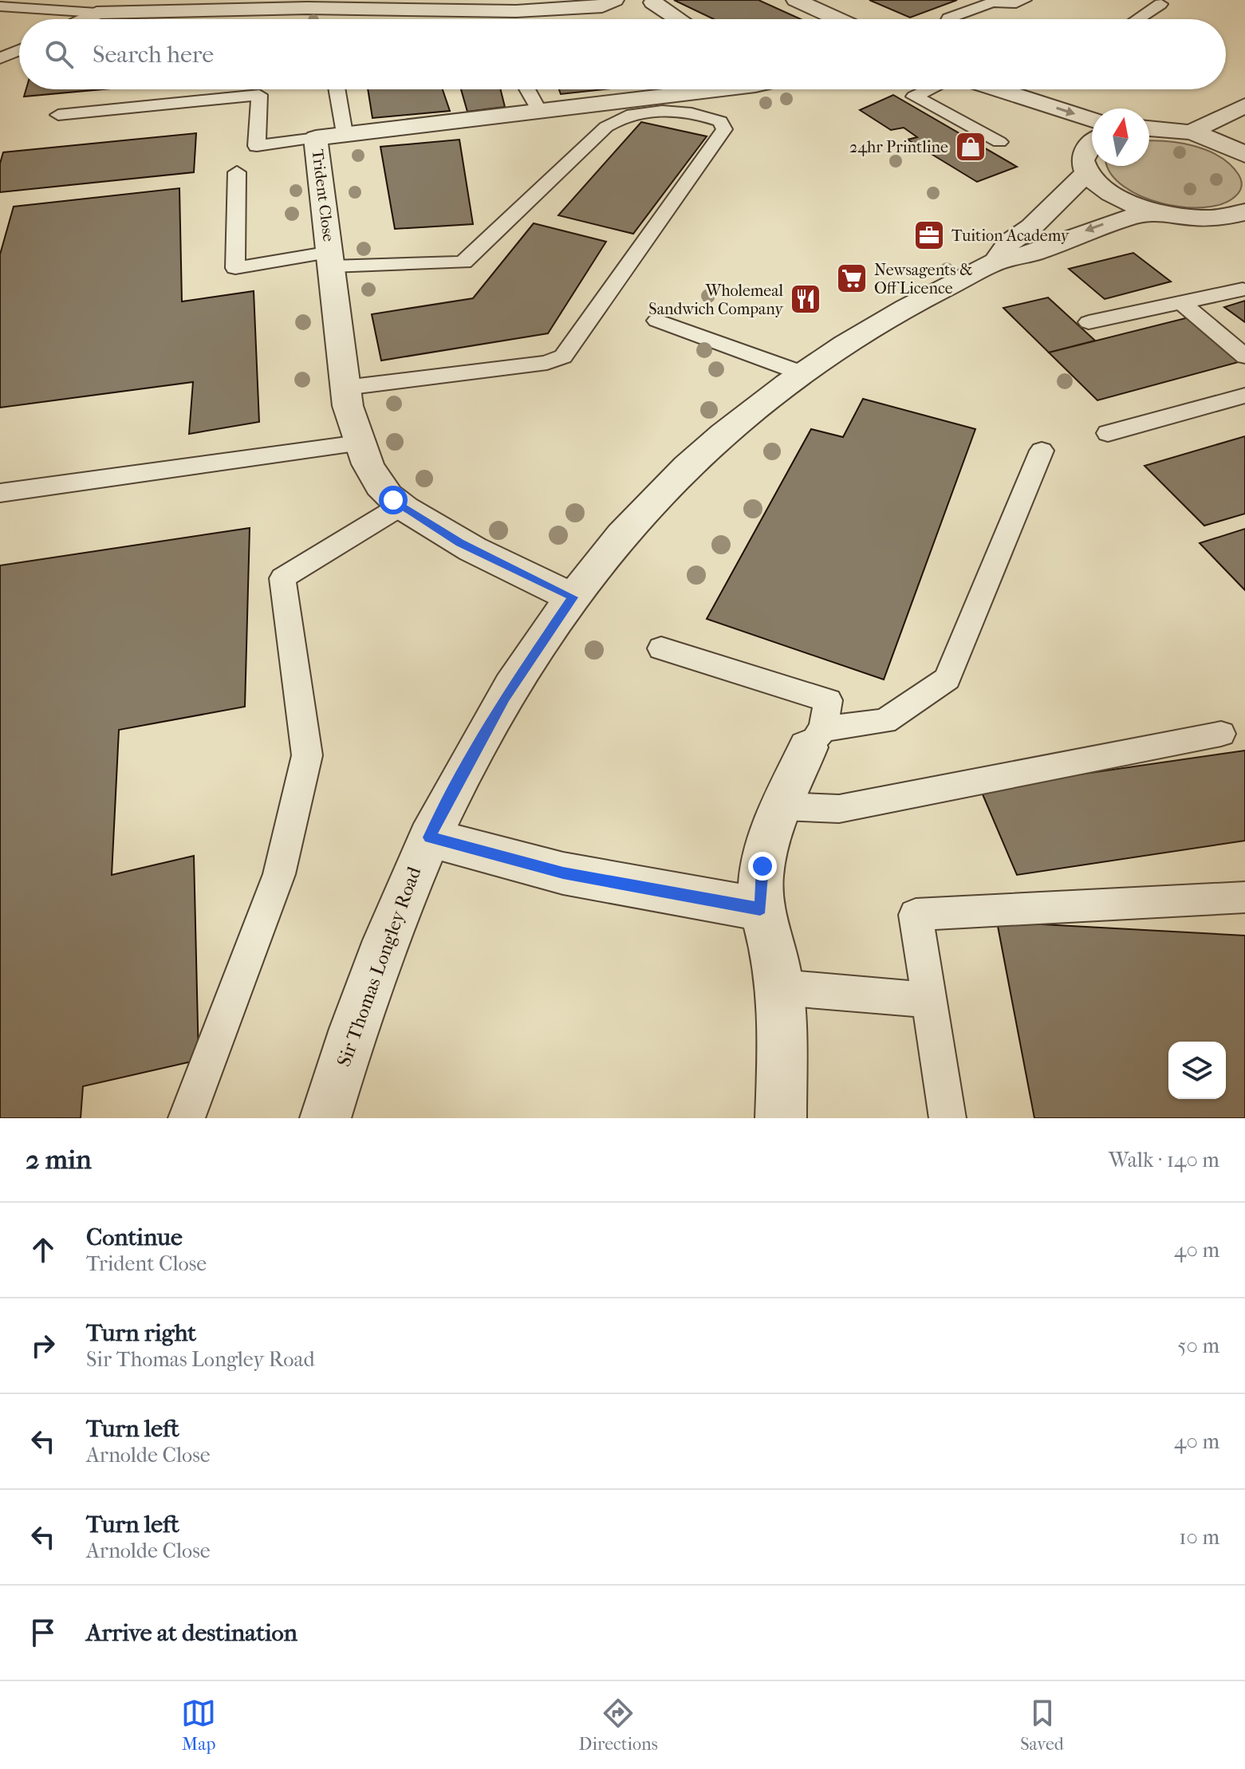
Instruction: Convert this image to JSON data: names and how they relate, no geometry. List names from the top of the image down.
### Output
{
  "streets": {
    "street": ["Trident Close", "Sir Thomas Longley Road"]
  },
  "crossings": [
    ["Trident Close", "Sir Thomas Longley Road"]
  ],
  "places": {
    "shop": ["24hr Printline"],
    "office": ["Tuition Academy"],
    "supermarket": ["Newsagents & Off Licence"],
    "restaurant": ["Wholemeal Sandwich Company"]
  },
  "north": "top",
  "page": {
    "search": "Search here",
    "heading": ["2 min", "Walk · 140 m"],
    "list": [
      ["Continue", "Trident Close", "40 m"],
      ["Turn right", "Sir Thomas Longley Road", "50 m"],
      ["Turn left", "Arnolde Close", "40 m"],
      ["Turn left", "Arnolde Close", "10 m"],
      "Arrive at destination"
    ],
    "nav": ["Map", "Directions", "Saved"]
  }
}
